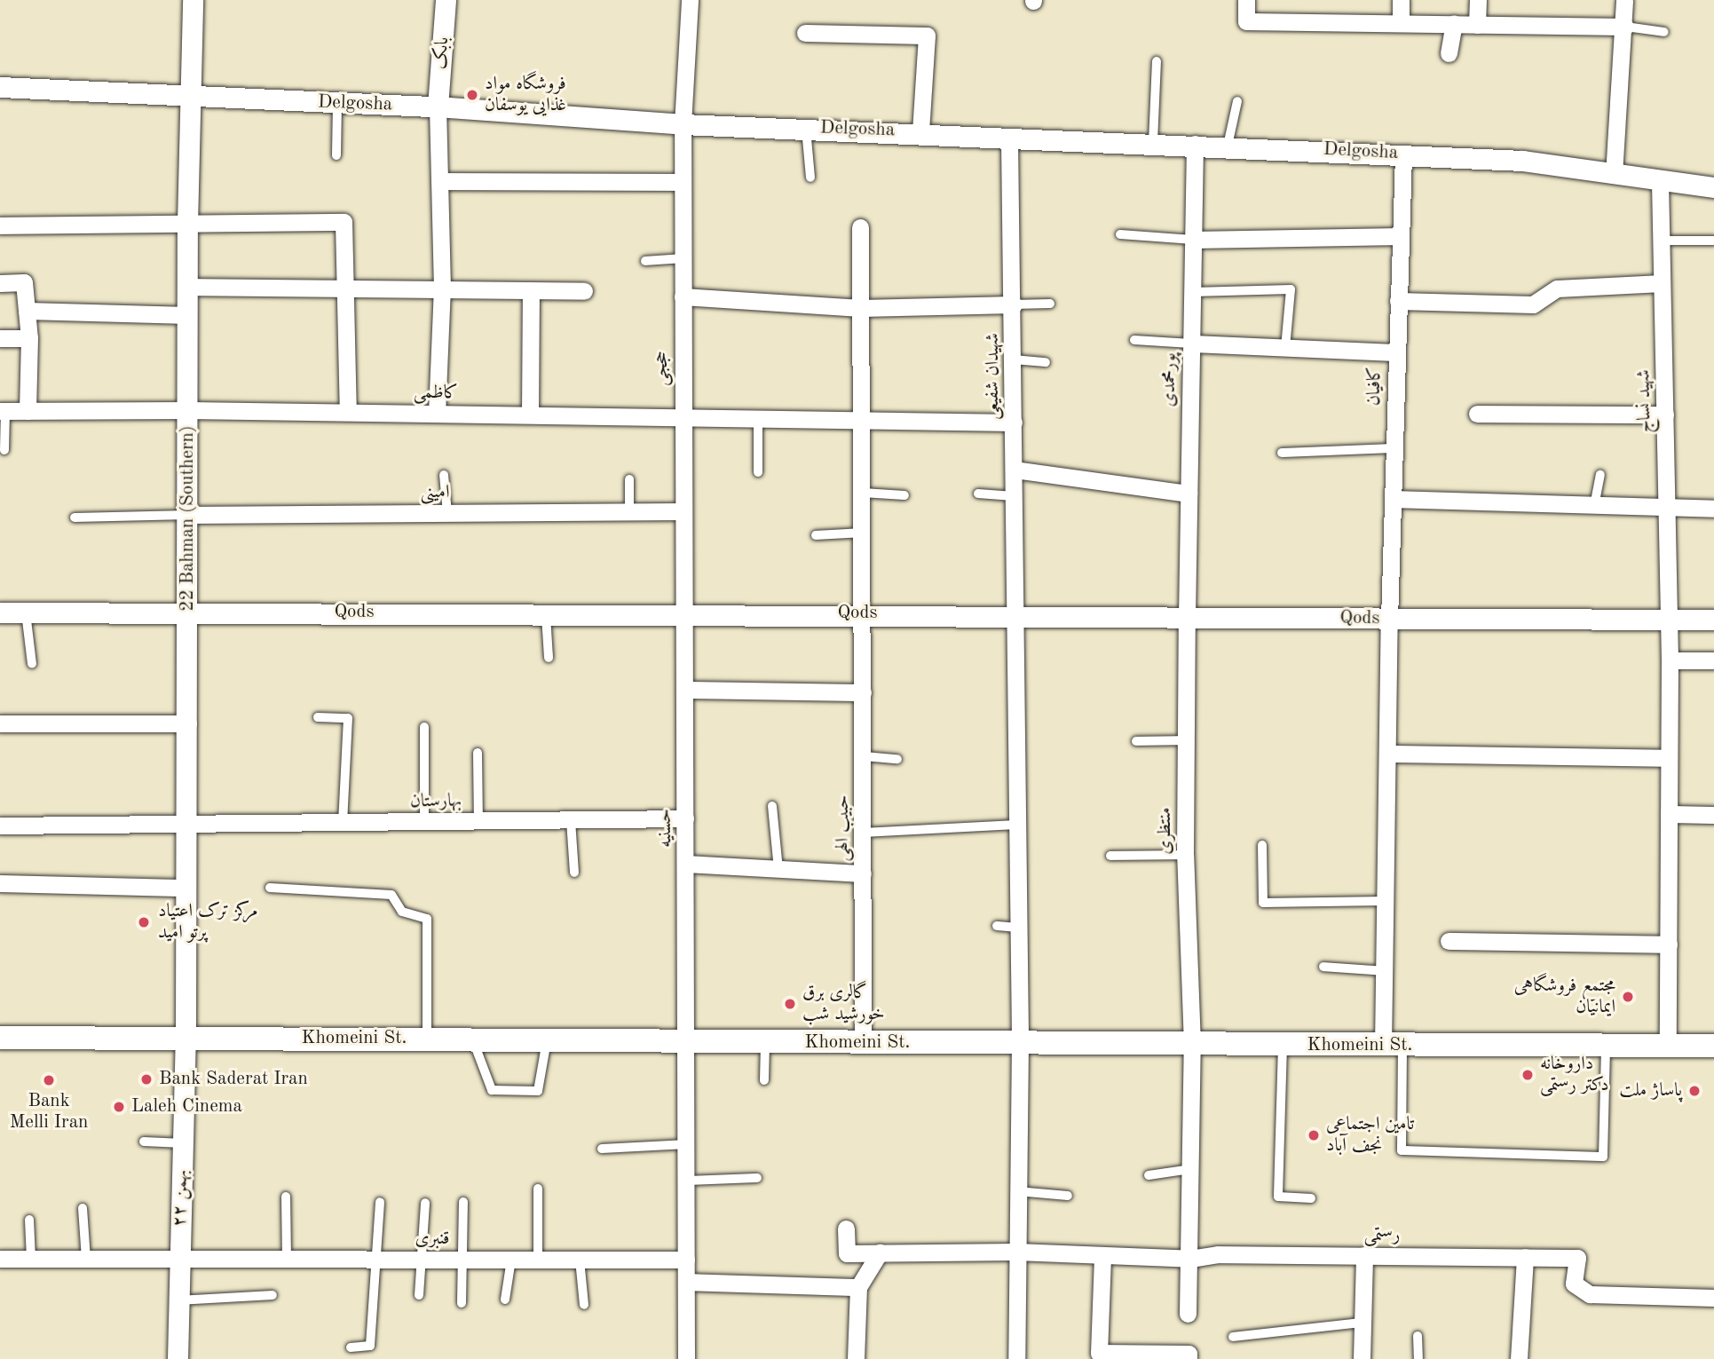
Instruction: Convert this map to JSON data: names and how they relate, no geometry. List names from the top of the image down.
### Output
{
  "streets": {
    "main road": ["Khomeini St."],
    "street": [
      "بابک",
      "Delgosha",
      "حججی",
      "شهیدان شفیعی",
      "پورمحمدی",
      "کافیان",
      "کاظمی",
      "شهید نساج",
      "امینی",
      "22 Bahman (Southern)",
      "Qods",
      "بهارستان",
      "حسنیه",
      "حبیب الهی",
      "منتظری",
      "۲۲ بهمن",
      "رستمی",
      "قنبری"
    ]
  },
  "crossings": [
    ["بابک", "Delgosha"],
    ["Delgosha", "حججی"],
    ["Delgosha", "شهیدان شفیعی"],
    ["Delgosha", "پورمحمدی"],
    ["Delgosha", "کافیان"],
    ["Delgosha", "شهید نساج"],
    ["Delgosha", "22 Bahman (Southern)"],
    ["حججی", "کاظمی"],
    ["حججی", "امینی"],
    ["حججی", "Qods"],
    ["حججی", "حسنیه"],
    ["شهیدان شفیعی", "کاظمی"],
    ["شهیدان شفیعی", "Qods"],
    ["شهیدان شفیعی", "Khomeini St."],
    ["شهیدان شفیعی", "رستمی"],
    ["پورمحمدی", "Qods"],
    ["پورمحمدی", "منتظری"],
    ["کافیان", "Qods"],
    ["کافیان", "Khomeini St."],
    ["کاظمی", "22 Bahman (Southern)"],
    ["کاظمی", "حبیب الهی"],
    ["شهید نساج", "Qods"],
    ["شهید نساج", "Khomeini St."],
    ["امینی", "22 Bahman (Southern)"],
    ["22 Bahman (Southern)", "Qods"],
    ["22 Bahman (Southern)", "بهارستان"],
    ["22 Bahman (Southern)", "Khomeini St."],
    ["22 Bahman (Southern)", "۲۲ بهمن"],
    ["Qods", "حسنیه"],
    ["Qods", "حبیب الهی"],
    ["Qods", "منتظری"],
    ["بهارستان", "حسنیه"],
    ["حسنیه", "Khomeini St."],
    ["حسنیه", "قنبری"],
    ["حبیب الهی", "Khomeini St."],
    ["منتظری", "Khomeini St."],
    ["منتظری", "رستمی"],
    ["Khomeini St.", "۲۲ بهمن"],
    ["۲۲ بهمن", "قنبری"]
  ],
  "places": [
    "فروشگاه مواد غذایی یوسفان",
    "مرکز ترک اعتیاد پرتو امید",
    "مجتمع فروشگاهی ایمانیان",
    "گالری برق خورشید شب",
    "داروخانه دکتر رستمی",
    "Bank Saderat Iran",
    "Bank Melli Iran",
    "پاساژ ملت",
    "Laleh Cinema",
    "تامین اجتماعی نجف آباد"
  ]
}
